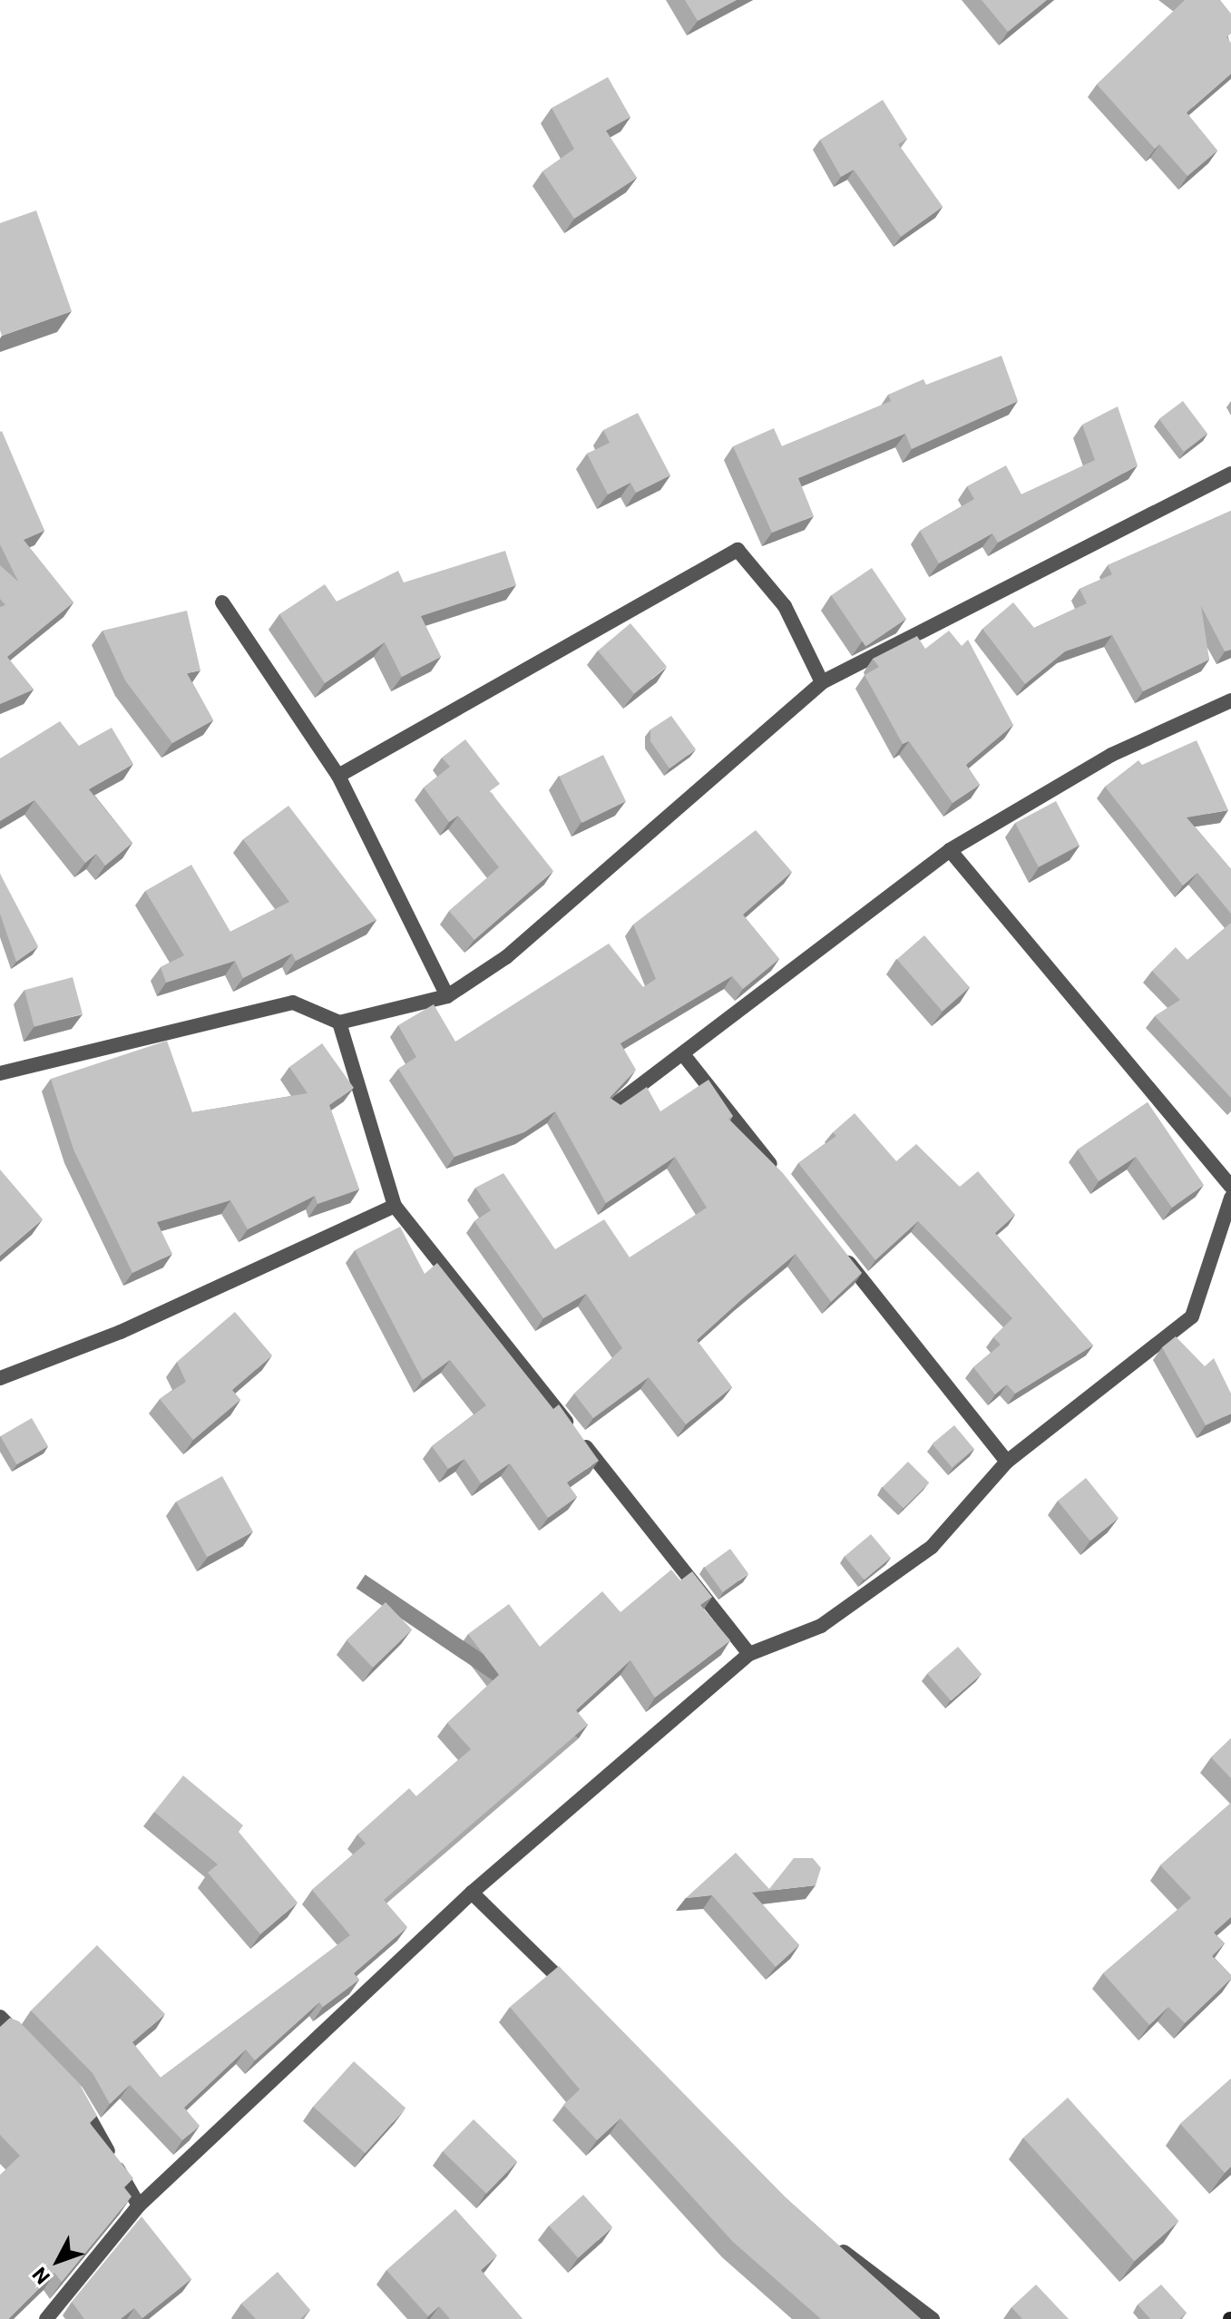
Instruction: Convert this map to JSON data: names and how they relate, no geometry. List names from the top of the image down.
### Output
{
  "north": "bottom left"
}
